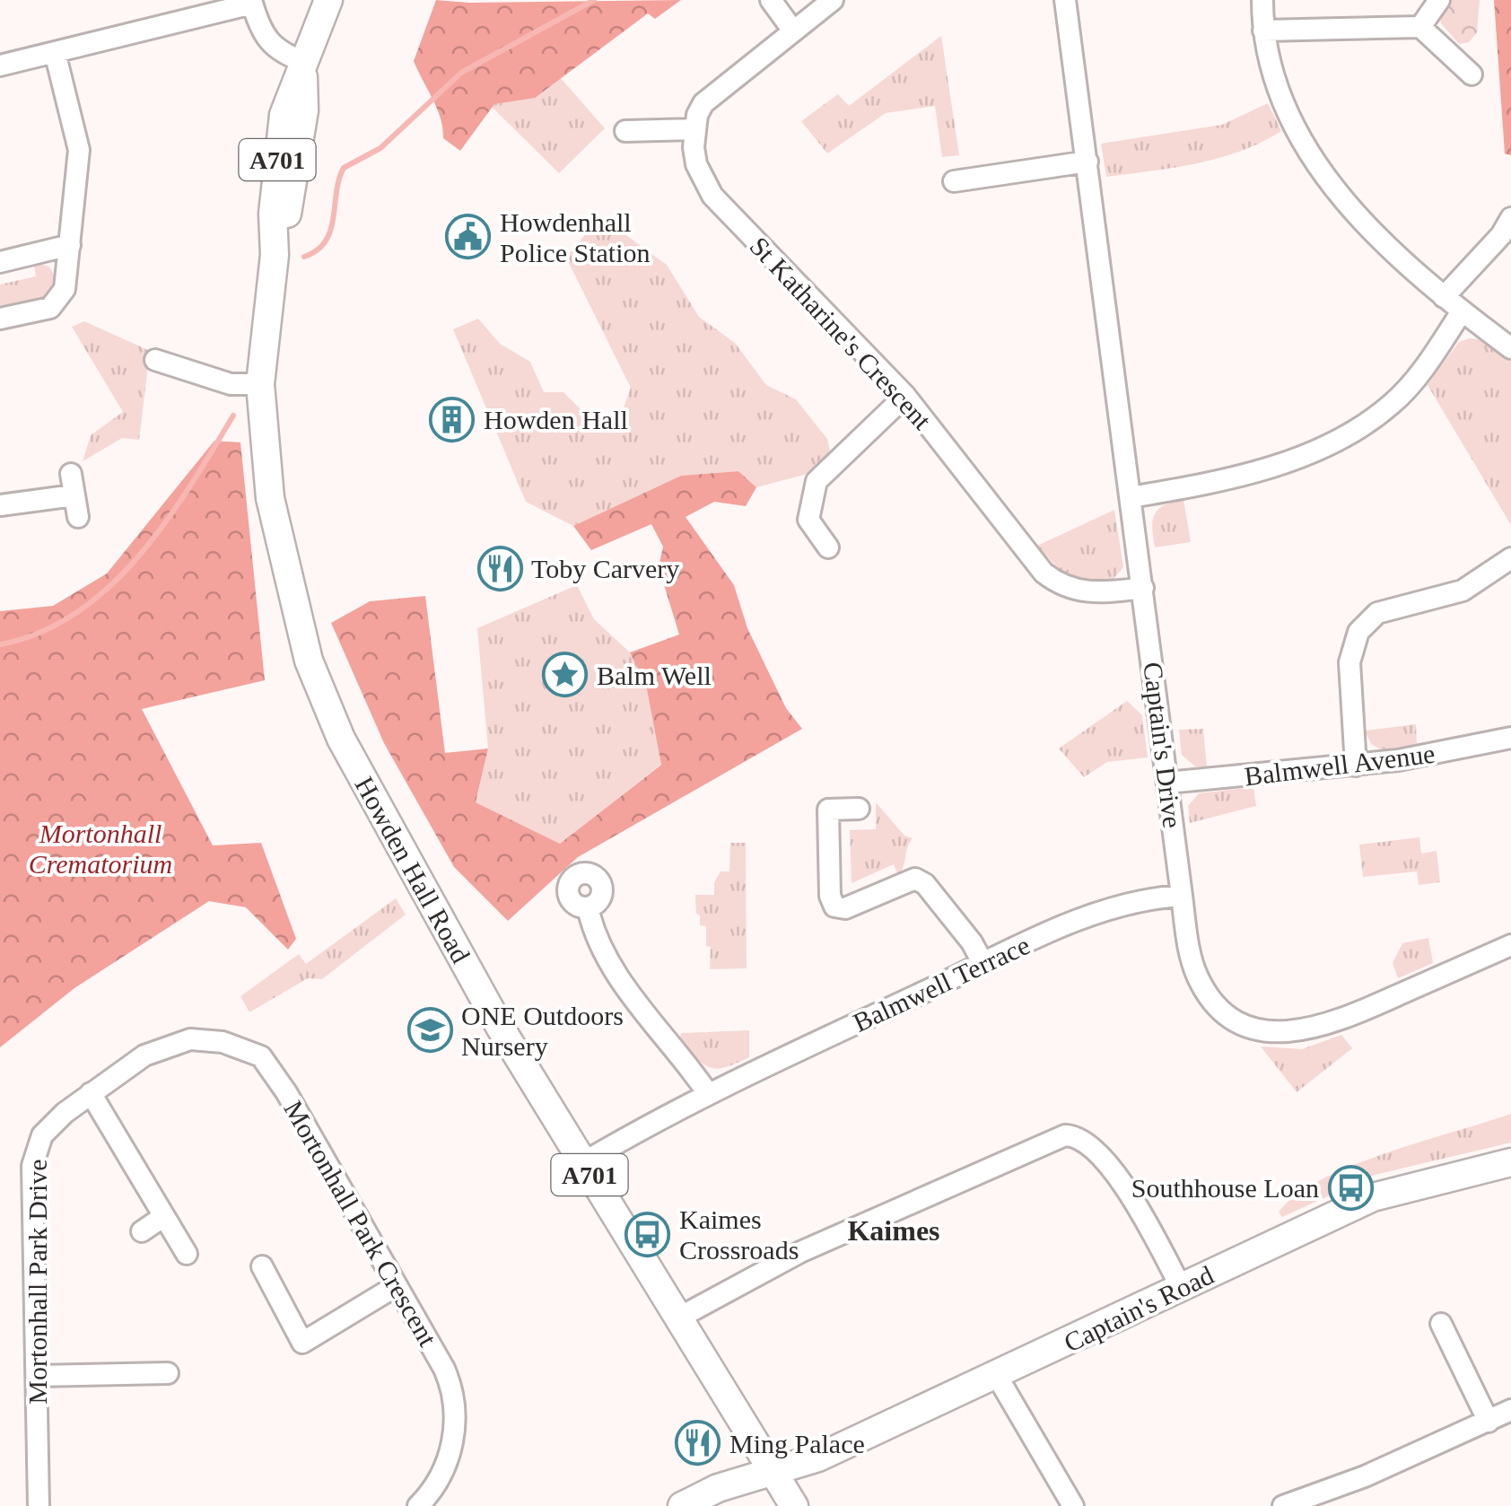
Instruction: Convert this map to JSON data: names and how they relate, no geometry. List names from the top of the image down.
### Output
{
  "streets": {
    "main road": ["A701", "Howden Hall Road", "Captain's Road"],
    "street": [
      "St Katharine's Crescent",
      "Captain's Drive",
      "Balmwell Avenue",
      "Balmwell Terrace",
      "Mortonhall Park Crescent",
      "Mortonhall Park Drive"
    ]
  },
  "crossings": [
    ["A701", "Howden Hall Road"],
    ["A701", "Captain's Road"],
    ["St Katharine's Crescent", "Captain's Drive"],
    ["Captain's Drive", "Balmwell Avenue"],
    ["Captain's Drive", "Balmwell Terrace"],
    ["Howden Hall Road", "Balmwell Terrace"],
    ["Howden Hall Road", "Captain's Road"],
    ["Mortonhall Park Crescent", "Mortonhall Park Drive"]
  ],
  "districts": ["Kaimes"],
  "parks": ["Mortonhall Crematorium"],
  "places": {
    "public building": ["Howdenhall Police Station"],
    "building": ["Howden Hall"],
    "restaurant": ["Toby Carvery", "Ming Palace"],
    "place": ["Balm Well"],
    "school or university": ["ONE Outdoors Nursery"],
    "bus stop": ["Southhouse Loan", "Kaimes Crossroads"]
  }
}
